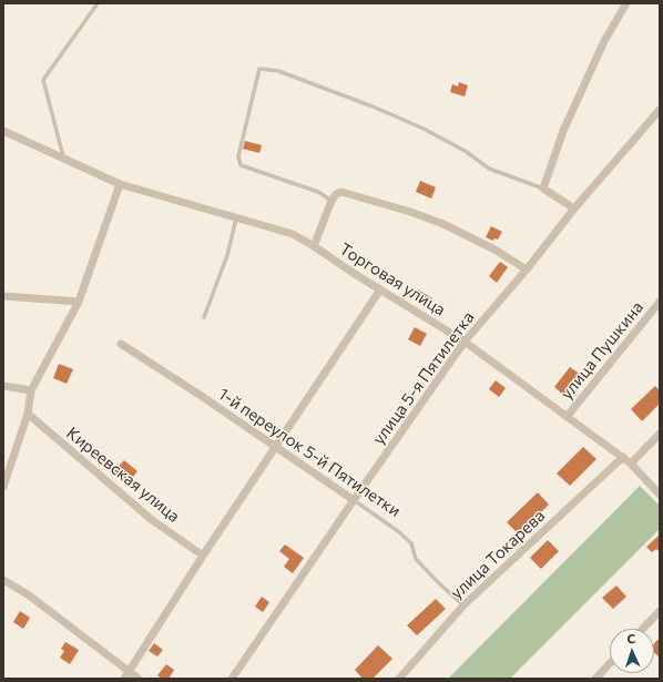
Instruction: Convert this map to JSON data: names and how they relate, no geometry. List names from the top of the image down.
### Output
{
  "streets": {
    "street": [
      "Торговая улица",
      "улица Пушкина",
      "улица 5-я Пятилетка",
      "1-й переулок 5-й Пятилетки",
      "Киреевская улица",
      "улица Токарева"
    ]
  },
  "crossings": [
    ["Торговая улица", "улица Пушкина"],
    ["Торговая улица", "улица 5-я Пятилетка"],
    ["Торговая улица", "улица Токарева"],
    ["улица 5-я Пятилетка", "1-й переулок 5-й Пятилетки"],
    ["1-й переулок 5-й Пятилетки", "улица Токарева"]
  ],
  "north": "top"
}
